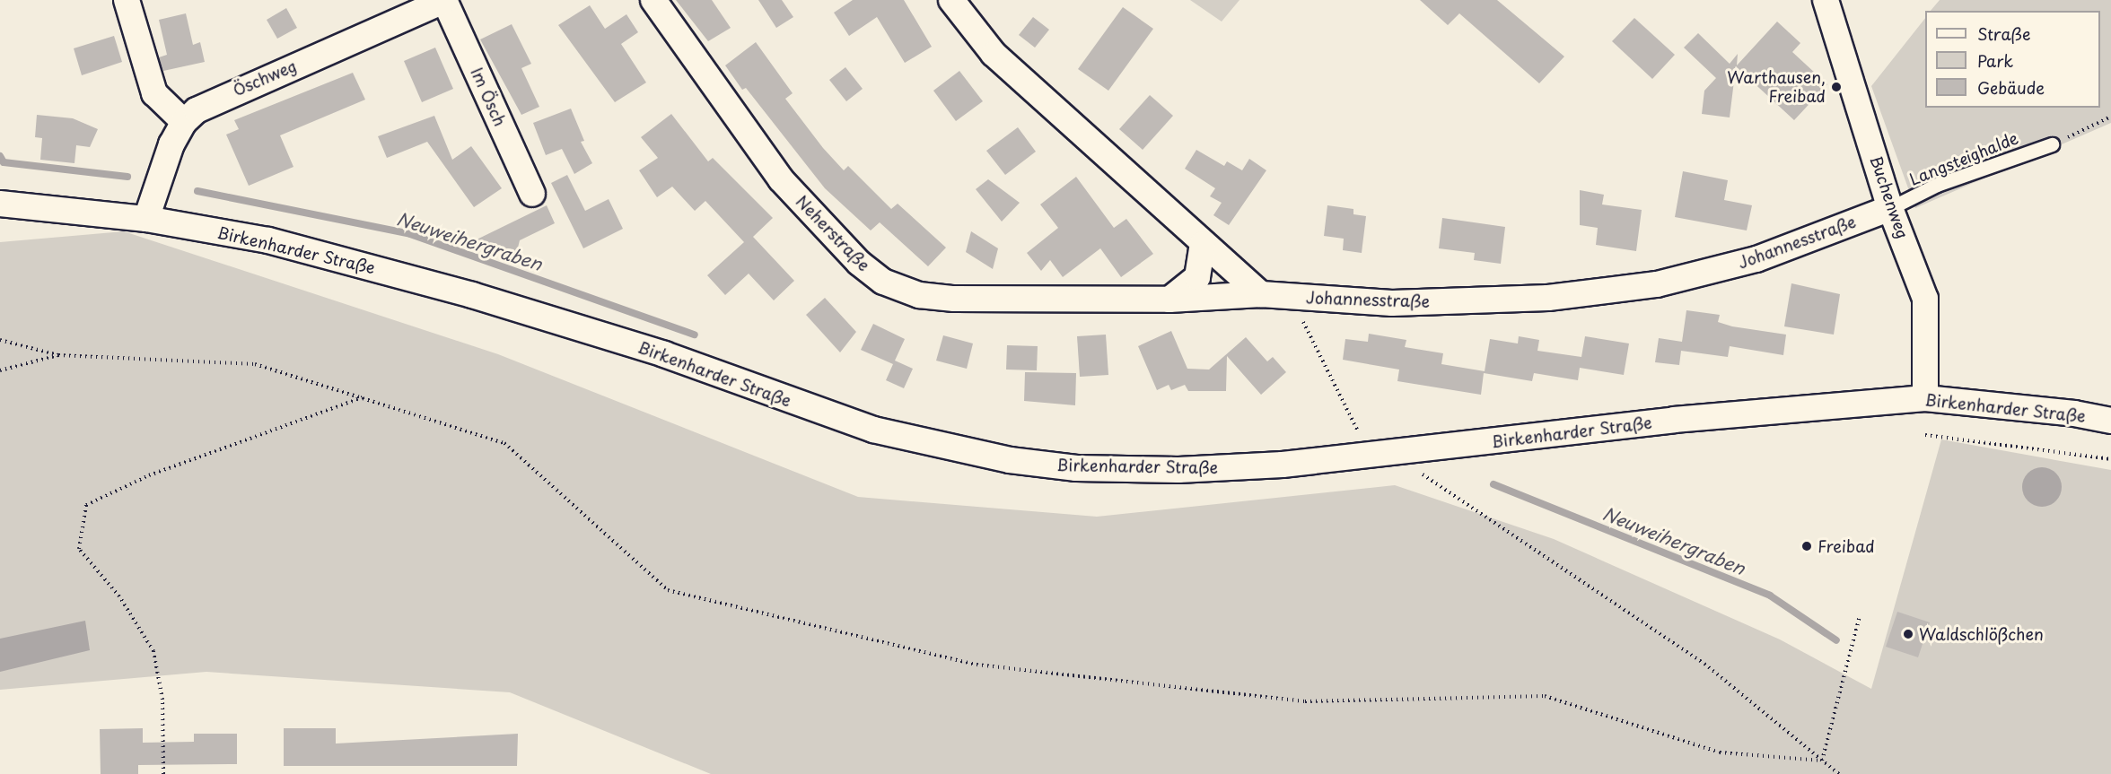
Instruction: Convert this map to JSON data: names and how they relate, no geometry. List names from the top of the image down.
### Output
{
  "streets": {
    "street": [
      "Öschweg",
      "Im Ösch",
      "Buchenweg",
      "Neherstraße",
      "Johannesstraße",
      "Birkenharder Straße"
    ],
    "lane": ["Langsteighalde"]
  },
  "crossings": [
    ["Öschweg", "Im Ösch"],
    ["Langsteighalde", "Buchenweg"],
    ["Langsteighalde", "Johannesstraße"],
    ["Buchenweg", "Johannesstraße"],
    ["Buchenweg", "Birkenharder Straße"],
    ["Neherstraße", "Johannesstraße"]
  ],
  "water": ["Neuweihergraben"],
  "places": ["Warthausen, Freibad", "Freibad", "Waldschlößchen"],
  "legend": ["Straße", "Park", "Gebäude"]
}
